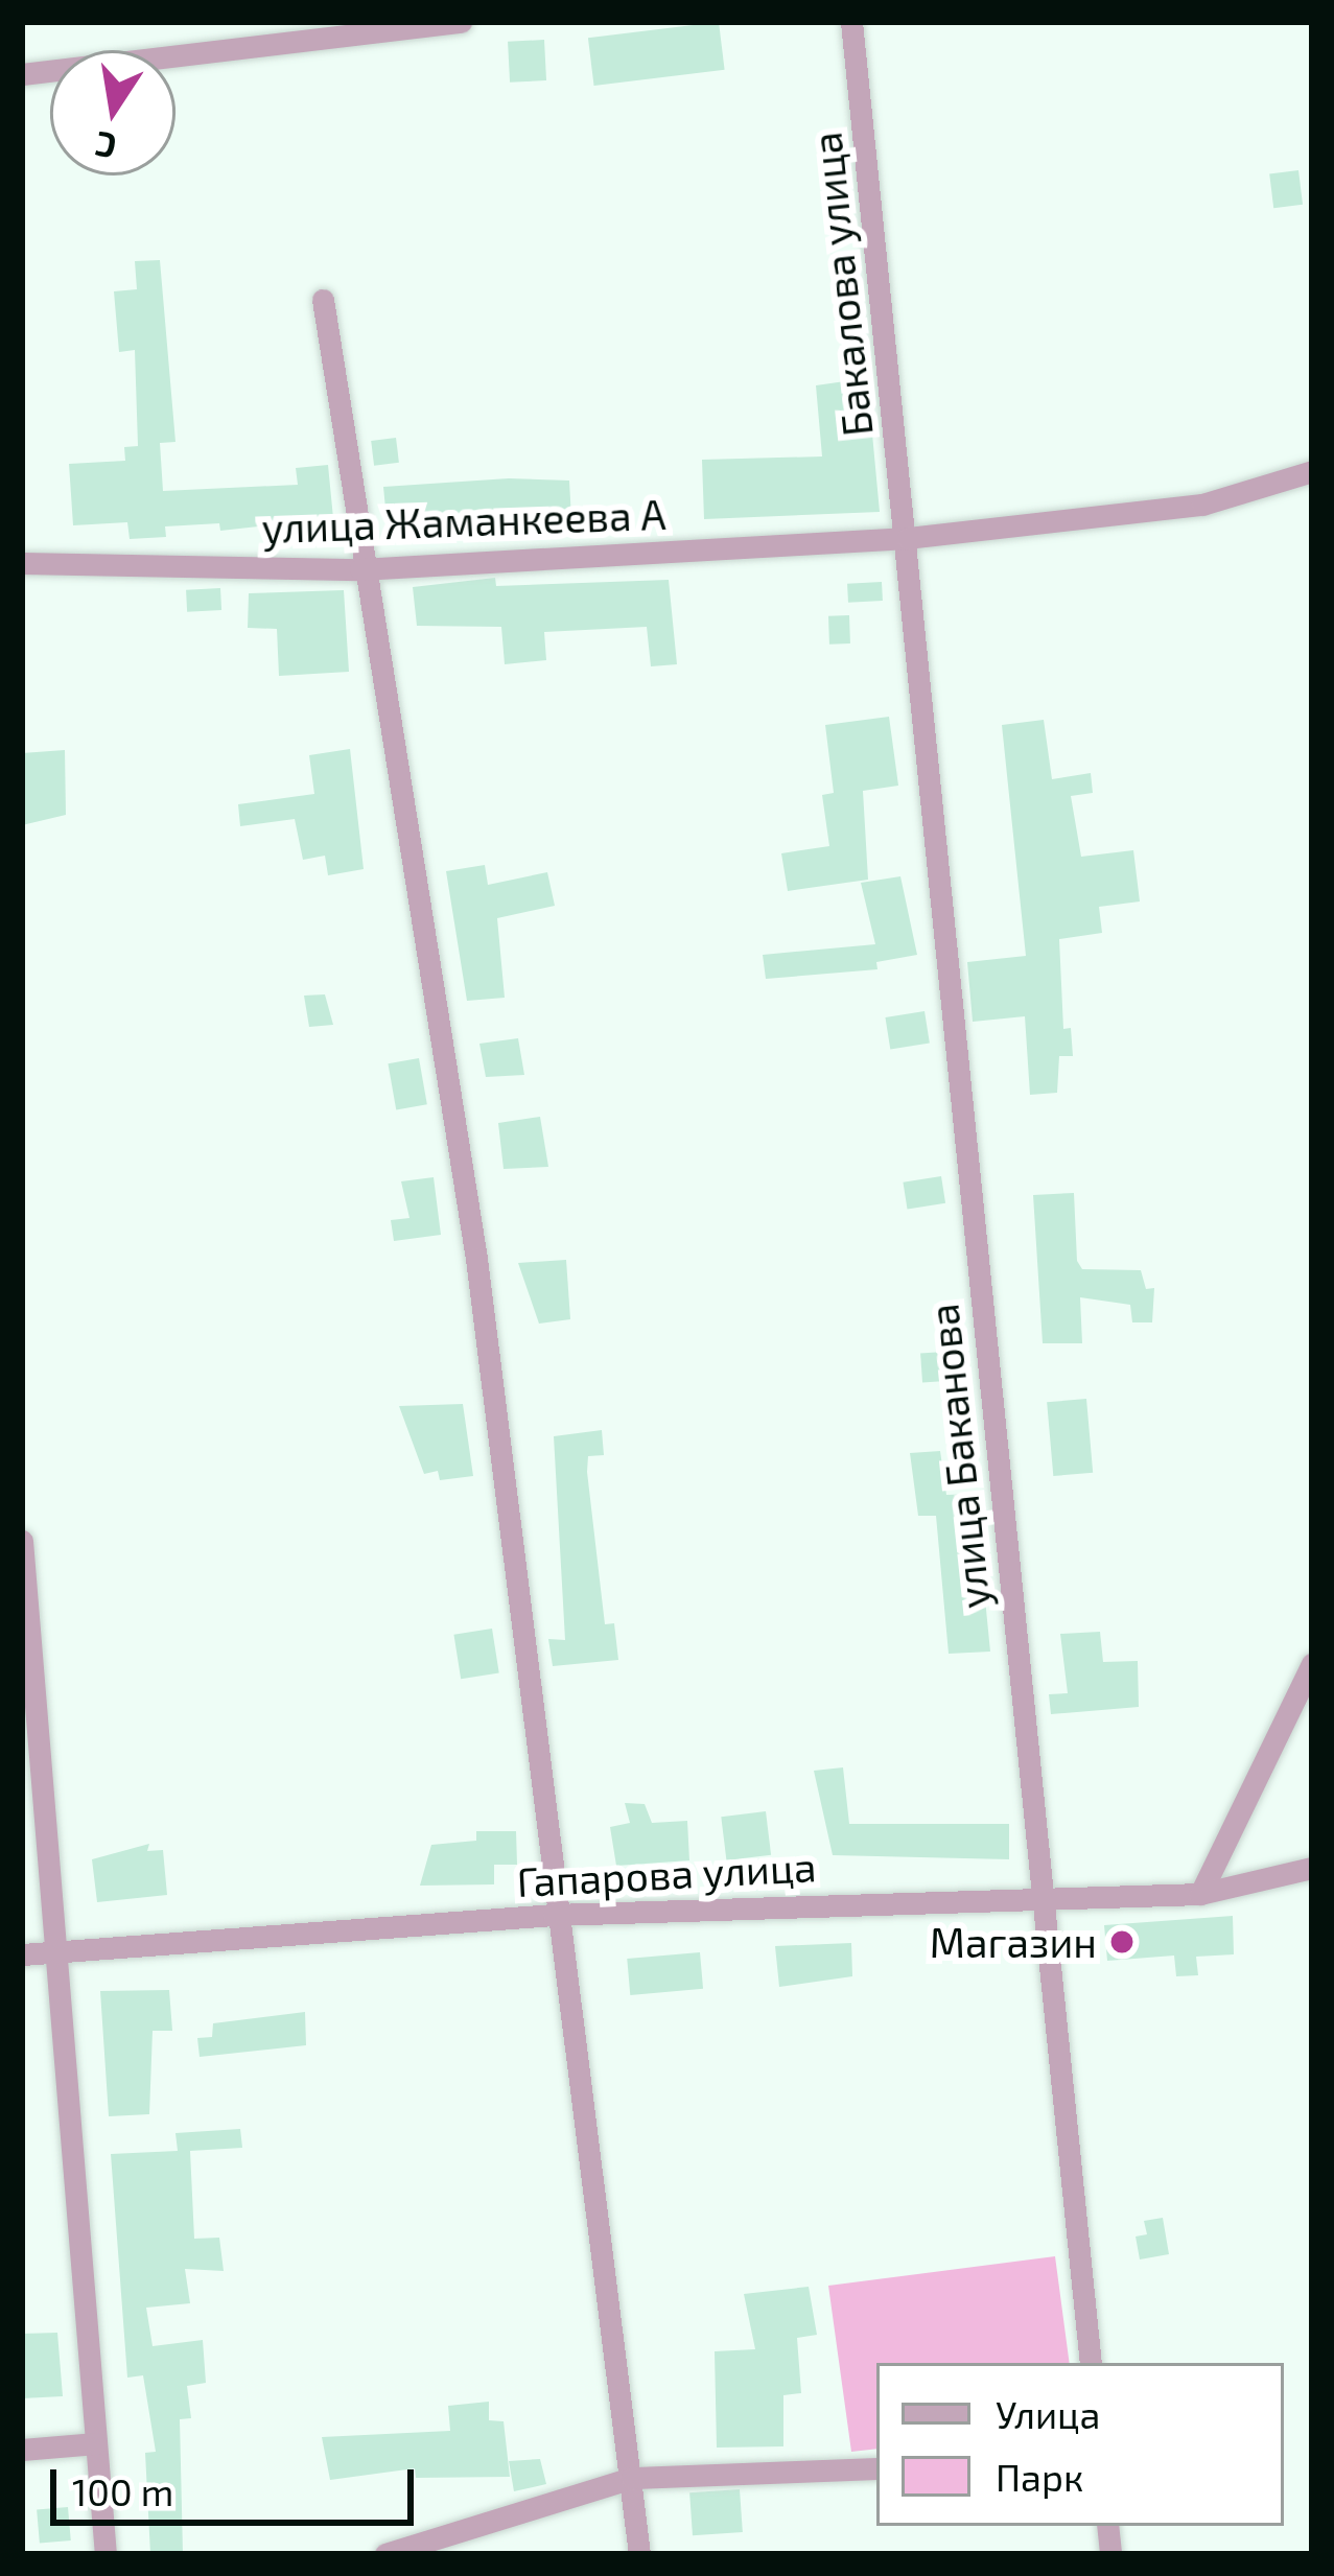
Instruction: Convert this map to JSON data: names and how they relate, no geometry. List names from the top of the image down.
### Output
{
  "streets": {
    "street": [
      "Бакалова улица",
      "улица Жаманкеева А",
      "улица Баканова",
      "Гапарова улица"
    ]
  },
  "crossings": [
    ["Бакалова улица", "улица Жаманкеева А"],
    ["Бакалова улица", "улица Баканова"],
    ["улица Жаманкеева А", "улица Баканова"],
    ["улица Баканова", "Гапарова улица"]
  ],
  "places": ["Магазин"],
  "legend": ["Улица", "Парк"],
  "scale_bar": "100 m",
  "north": "bottom"
}
